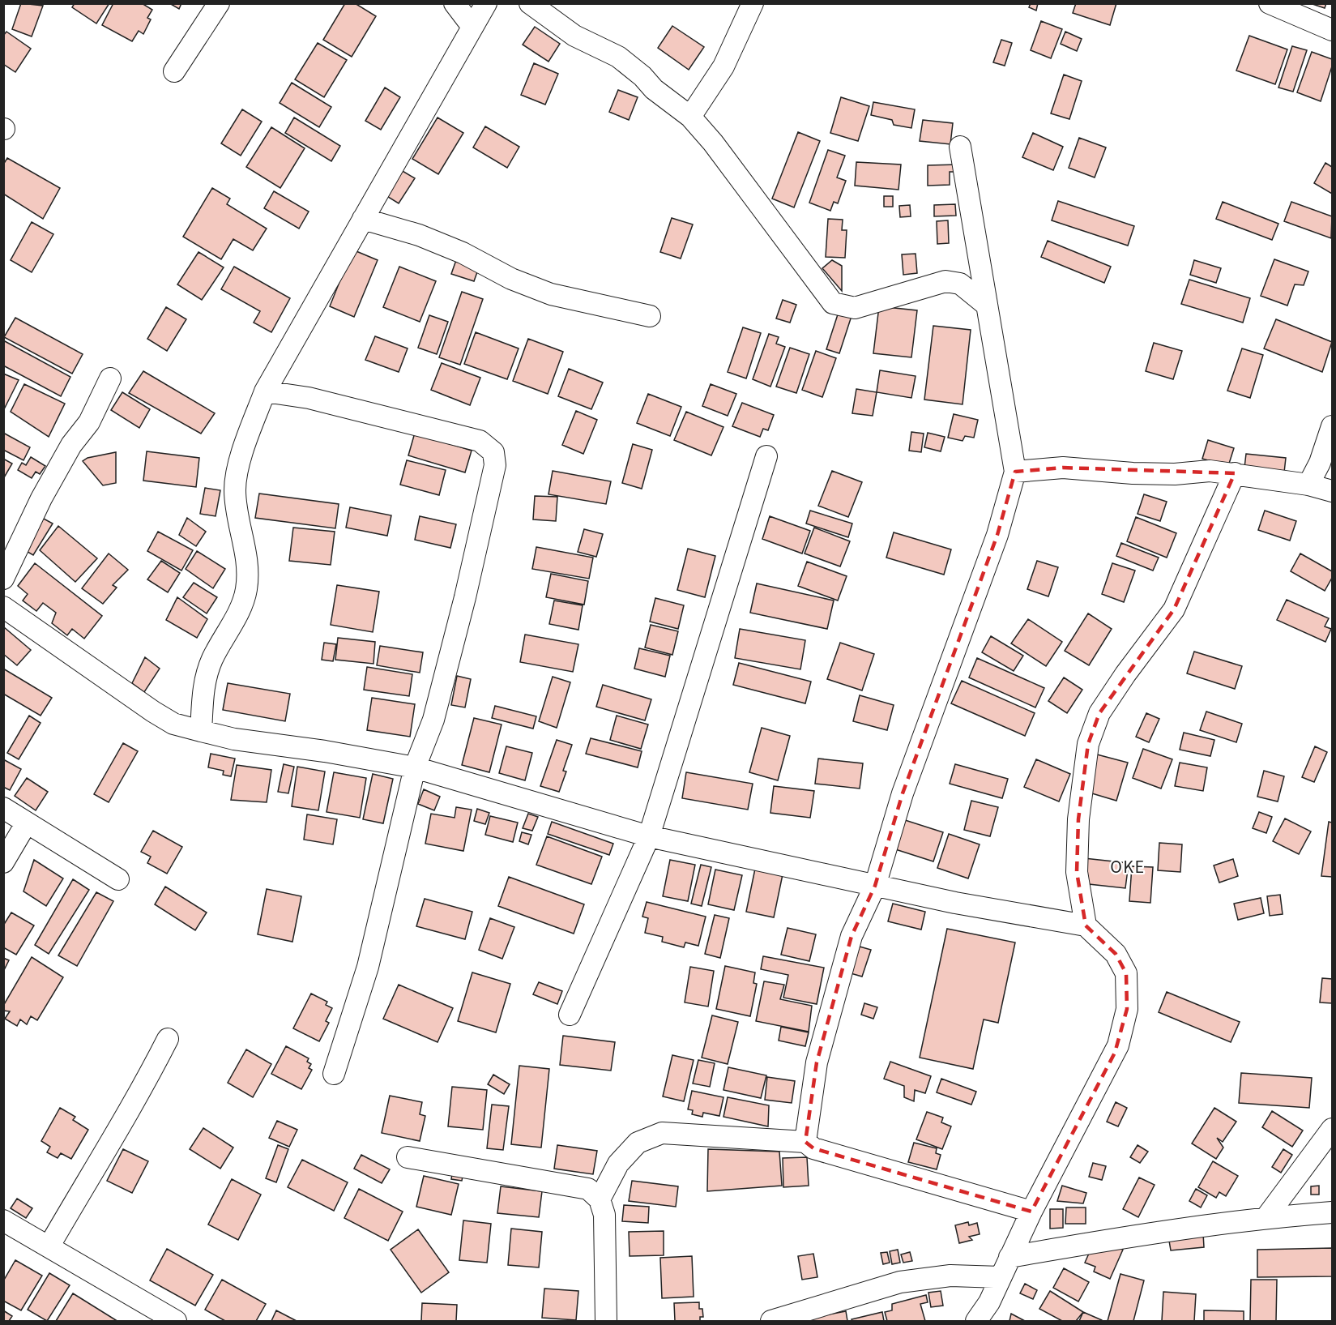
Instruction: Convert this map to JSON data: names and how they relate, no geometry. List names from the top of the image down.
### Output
{
  "districts": ["OKE"]
}
